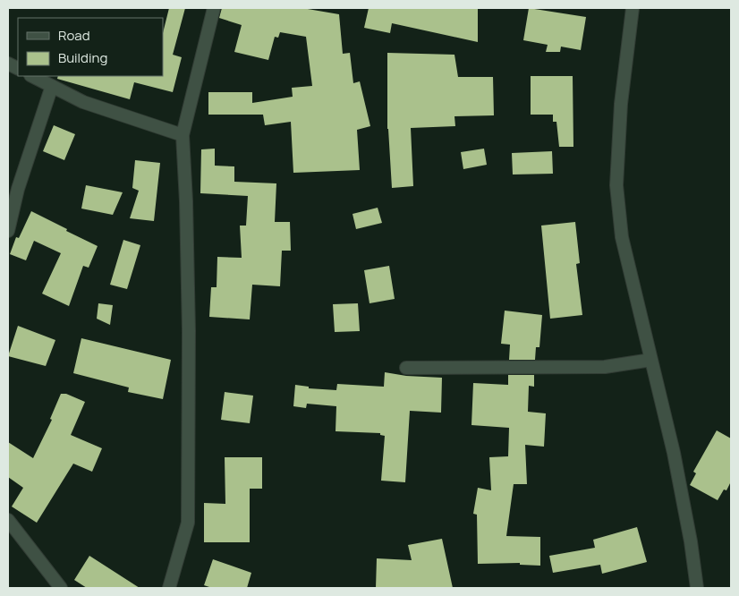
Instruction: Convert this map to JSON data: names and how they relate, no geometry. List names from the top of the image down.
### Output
{
  "legend": ["Road", "Building"]
}
